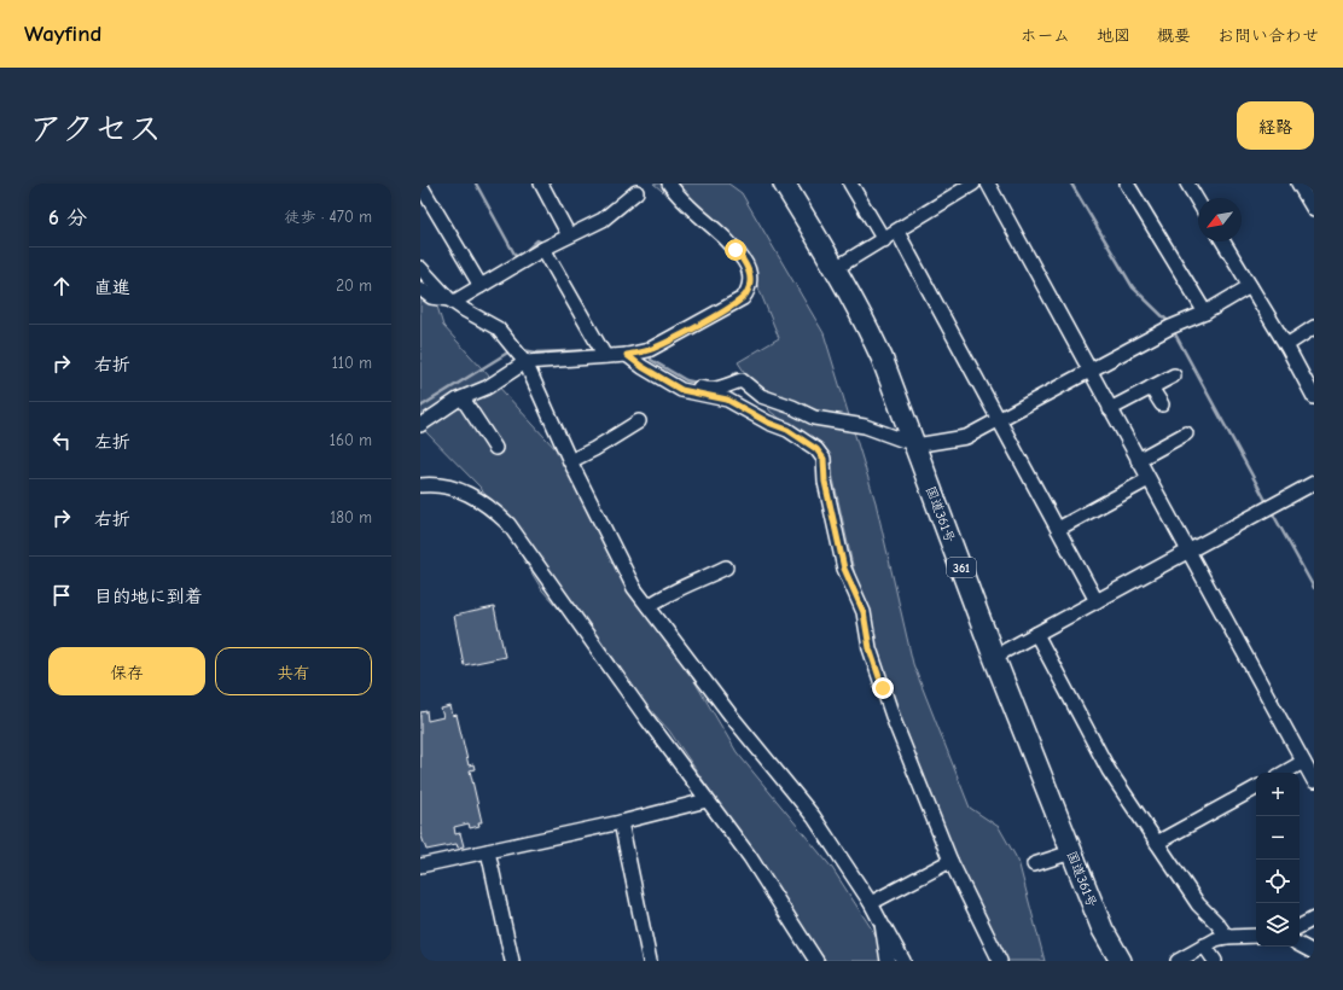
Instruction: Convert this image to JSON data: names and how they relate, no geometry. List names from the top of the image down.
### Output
{
  "streets": {
    "highway": ["国道361号", "361"]
  },
  "north": "bottom left",
  "page": {
    "header": "Wayfind",
    "nav": [
      "ホーム",
      "地図",
      "概要",
      "お問い合わせ"
    ],
    "title": "アクセス",
    "buttons": [
      "経路",
      ["保存", "共有"]
    ],
    "heading": ["6 分", "徒歩 · 470 m"],
    "list": [
      ["直進", "20 m"],
      ["右折", "110 m"],
      ["左折", "160 m"],
      ["右折", "180 m"],
      "目的地に到着"
    ],
    "map_buttons": ["+", "−"]
  }
}
